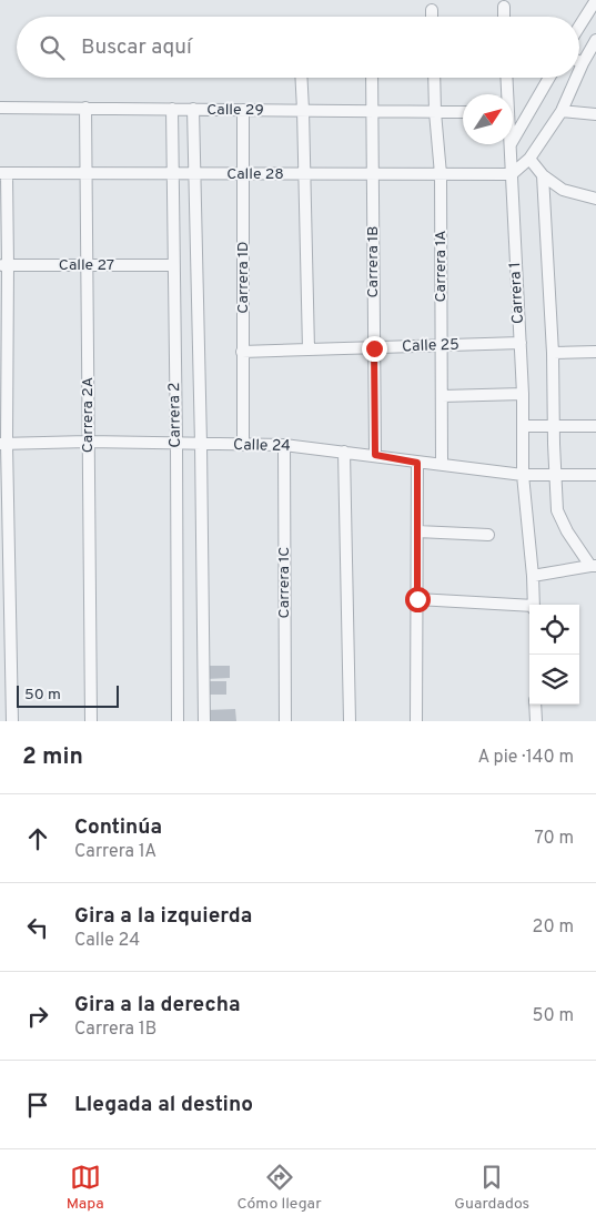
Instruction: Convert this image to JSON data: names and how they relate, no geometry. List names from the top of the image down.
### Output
{
  "streets": {
    "street": [
      "Calle 29",
      "Calle 28",
      "Carrera 1B",
      "Calle 27",
      "Carrera 1A",
      "Carrera 1D",
      "Carrera 1",
      "Calle 25",
      "Carrera 2A",
      "Carrera 2",
      "Calle 24",
      "Carrera 1C"
    ]
  },
  "crossings": [
    ["Calle 29", "Carrera 1B"],
    ["Calle 29", "Carrera 1A"],
    ["Calle 29", "Carrera 1D"],
    ["Calle 29", "Carrera 2A"],
    ["Calle 29", "Carrera 2"],
    ["Calle 28", "Carrera 1B"],
    ["Calle 28", "Carrera 1A"],
    ["Calle 28", "Carrera 1D"],
    ["Calle 28", "Carrera 1"],
    ["Calle 28", "Carrera 2A"],
    ["Calle 28", "Carrera 2"],
    ["Carrera 1B", "Calle 25"],
    ["Carrera 1B", "Calle 24"],
    ["Calle 27", "Carrera 2A"],
    ["Calle 27", "Carrera 2"],
    ["Carrera 1A", "Calle 25"],
    ["Carrera 1A", "Calle 24"],
    ["Carrera 1D", "Calle 25"],
    ["Carrera 1D", "Calle 24"],
    ["Carrera 1", "Calle 25"],
    ["Carrera 1", "Calle 24"],
    ["Carrera 2A", "Calle 24"],
    ["Carrera 2", "Calle 24"],
    ["Calle 24", "Carrera 1C"]
  ],
  "scale_bar": "50 m",
  "north": "top right",
  "page": {
    "search": "Buscar aquí",
    "scale": "50 m",
    "heading": ["2 min", "A pie · 140 m"],
    "list": [
      ["Continúa", "Carrera 1A", "70 m"],
      ["Gira a la izquierda", "Calle 24", "20 m"],
      ["Gira a la derecha", "Carrera 1B", "50 m"],
      "Llegada al destino"
    ],
    "nav": ["Mapa", "Cómo llegar", "Guardados"]
  }
}
